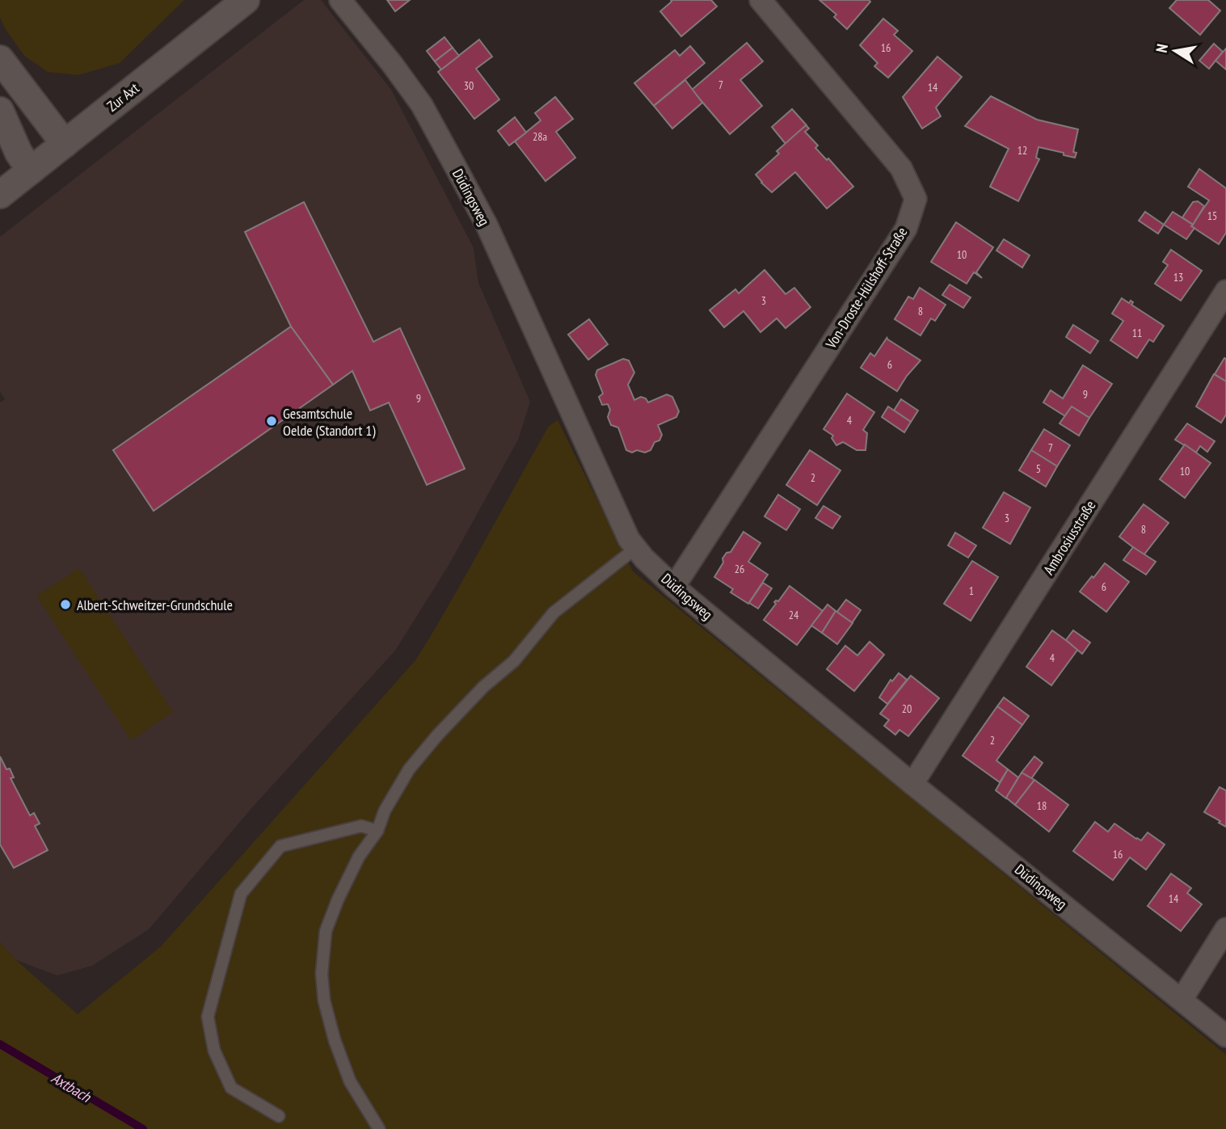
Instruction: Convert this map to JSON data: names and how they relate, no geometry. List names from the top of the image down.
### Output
{
  "streets": {
    "street": [
      "Zur Axt",
      "Düdingsweg",
      "Von-Droste-Hülshoff-Straße",
      "Ambrosiusstraße"
    ]
  },
  "crossings": [
    ["Düdingsweg", "Von-Droste-Hülshoff-Straße"],
    ["Düdingsweg", "Ambrosiusstraße"]
  ],
  "water": ["Axtbach"],
  "places": ["Gesamtschule Oelde (Standort 1)", "Albert-Schweitzer-Grundschule"],
  "house_numbers": [
    "16",
    "7",
    "30",
    "14",
    "28a",
    "12",
    "15",
    "10",
    "13",
    "3",
    "8",
    "11",
    "6",
    "9",
    "9",
    "4",
    "7",
    "5",
    "10",
    "2",
    "3",
    "8",
    "26",
    "6",
    "1",
    "24",
    "4",
    "20",
    "2",
    "18",
    "16",
    "14"
  ],
  "north": "left"
}
